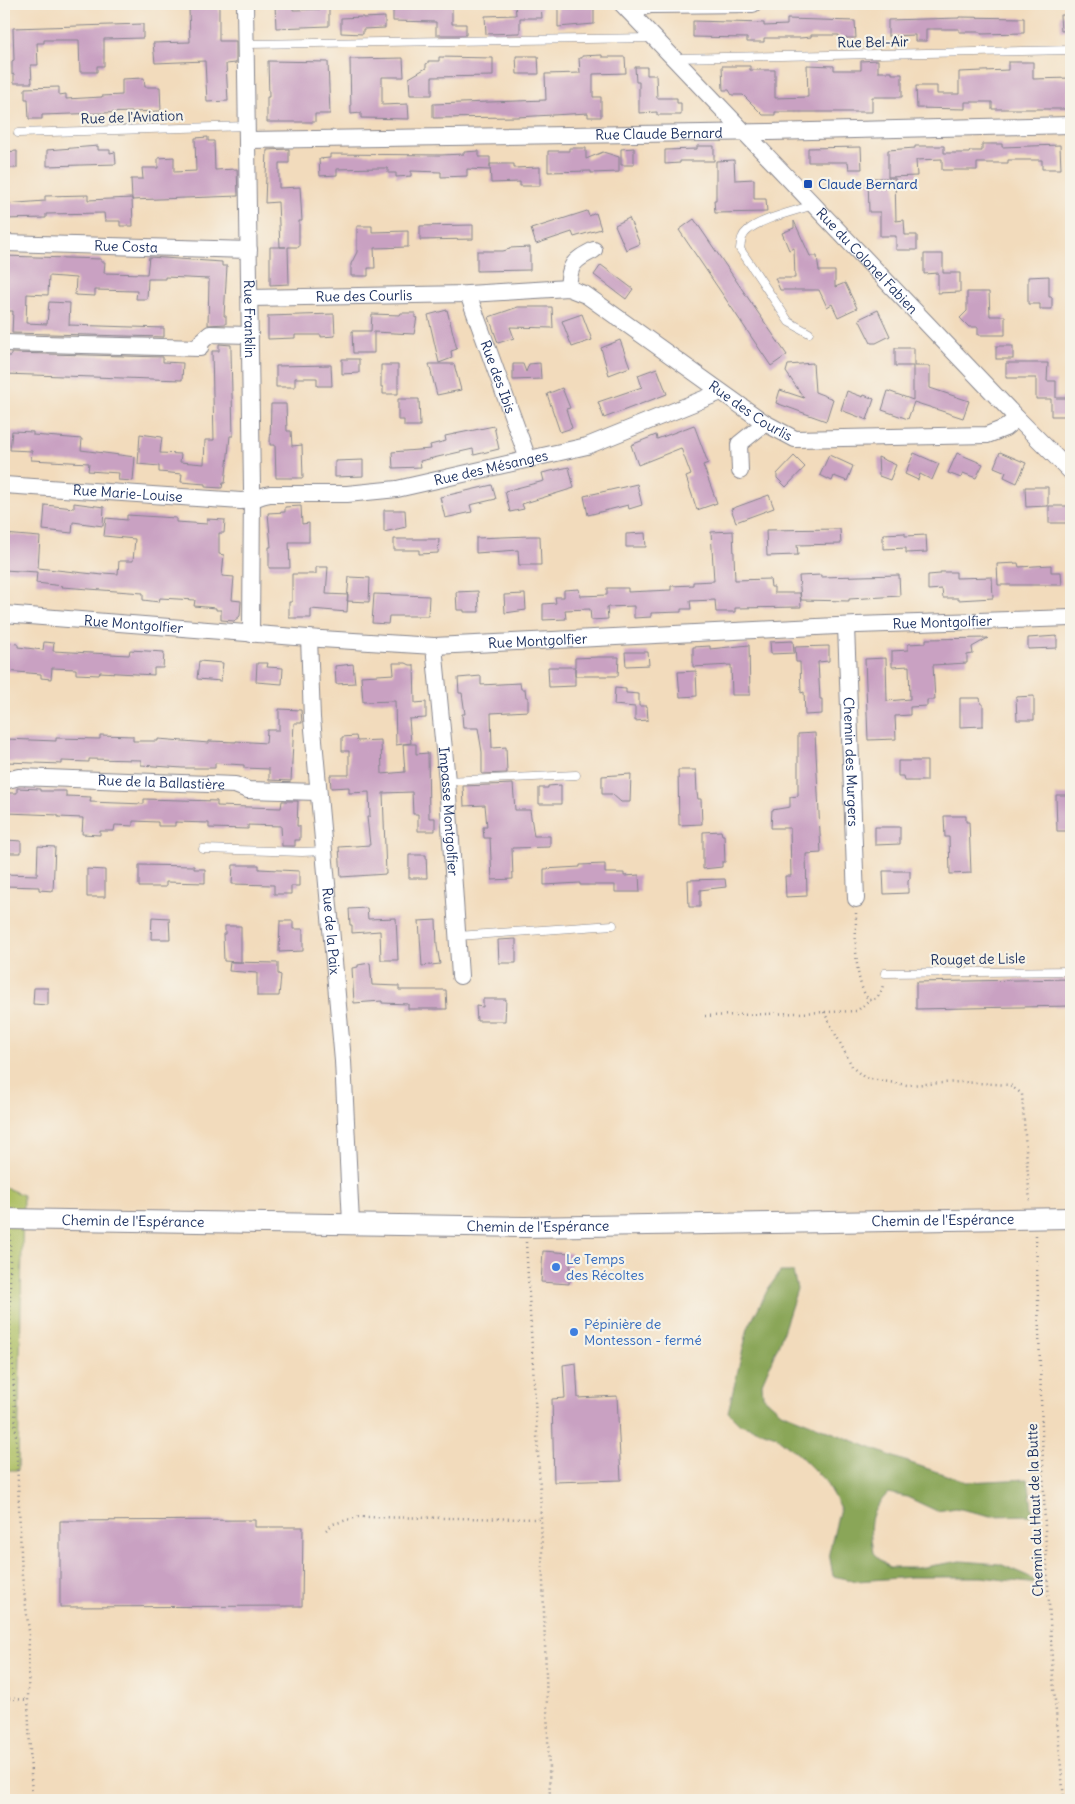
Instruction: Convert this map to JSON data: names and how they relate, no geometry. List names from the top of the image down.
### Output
{
  "streets": {
    "street": [
      "Rue Claude Bernard",
      "Rue Costa",
      "Rue du Colonel Fabien",
      "Rue des Courlis",
      "Rue Franklin",
      "Rue des Ibis",
      "Rue des Mésanges",
      "Rue Marie-Louise",
      "Rue Montgolfier",
      "Chemin des Murgers",
      "Rue de la Ballastière",
      "Impasse Montgolfier",
      "Rue de la Paix",
      "Chemin de l'Espérance"
    ],
    "lane": ["Rue Bel-Air", "Rue de l'Aviation", "Rouget de Lisle"],
    "path": ["Chemin du Haut de la Butte"]
  },
  "crossings": [
    ["Rue Bel-Air", "Rue du Colonel Fabien"],
    ["Rue de l'Aviation", "Rue Claude Bernard"],
    ["Rue de l'Aviation", "Rue Franklin"],
    ["Rue Claude Bernard", "Rue du Colonel Fabien"],
    ["Rue Claude Bernard", "Rue Franklin"],
    ["Rue Costa", "Rue Franklin"],
    ["Rue du Colonel Fabien", "Rue des Courlis"],
    ["Rue des Courlis", "Rue Franklin"],
    ["Rue des Courlis", "Rue des Ibis"],
    ["Rue des Courlis", "Rue des Mésanges"],
    ["Rue Franklin", "Rue des Mésanges"],
    ["Rue Franklin", "Rue Marie-Louise"],
    ["Rue Franklin", "Rue Montgolfier"],
    ["Rue des Ibis", "Rue des Mésanges"],
    ["Rue des Mésanges", "Rue Marie-Louise"],
    ["Rue Montgolfier", "Chemin des Murgers"],
    ["Rue Montgolfier", "Impasse Montgolfier"],
    ["Rue Montgolfier", "Rue de la Paix"],
    ["Rue de la Ballastière", "Rue de la Paix"],
    ["Rue de la Paix", "Chemin de l'Espérance"],
    ["Chemin de l'Espérance", "Chemin du Haut de la Butte"]
  ],
  "places": {
    "transit": ["Claude Bernard"],
    "other": ["Le Temps des Récoltes", "Pépinière de Montesson - fermé"]
  }
}
